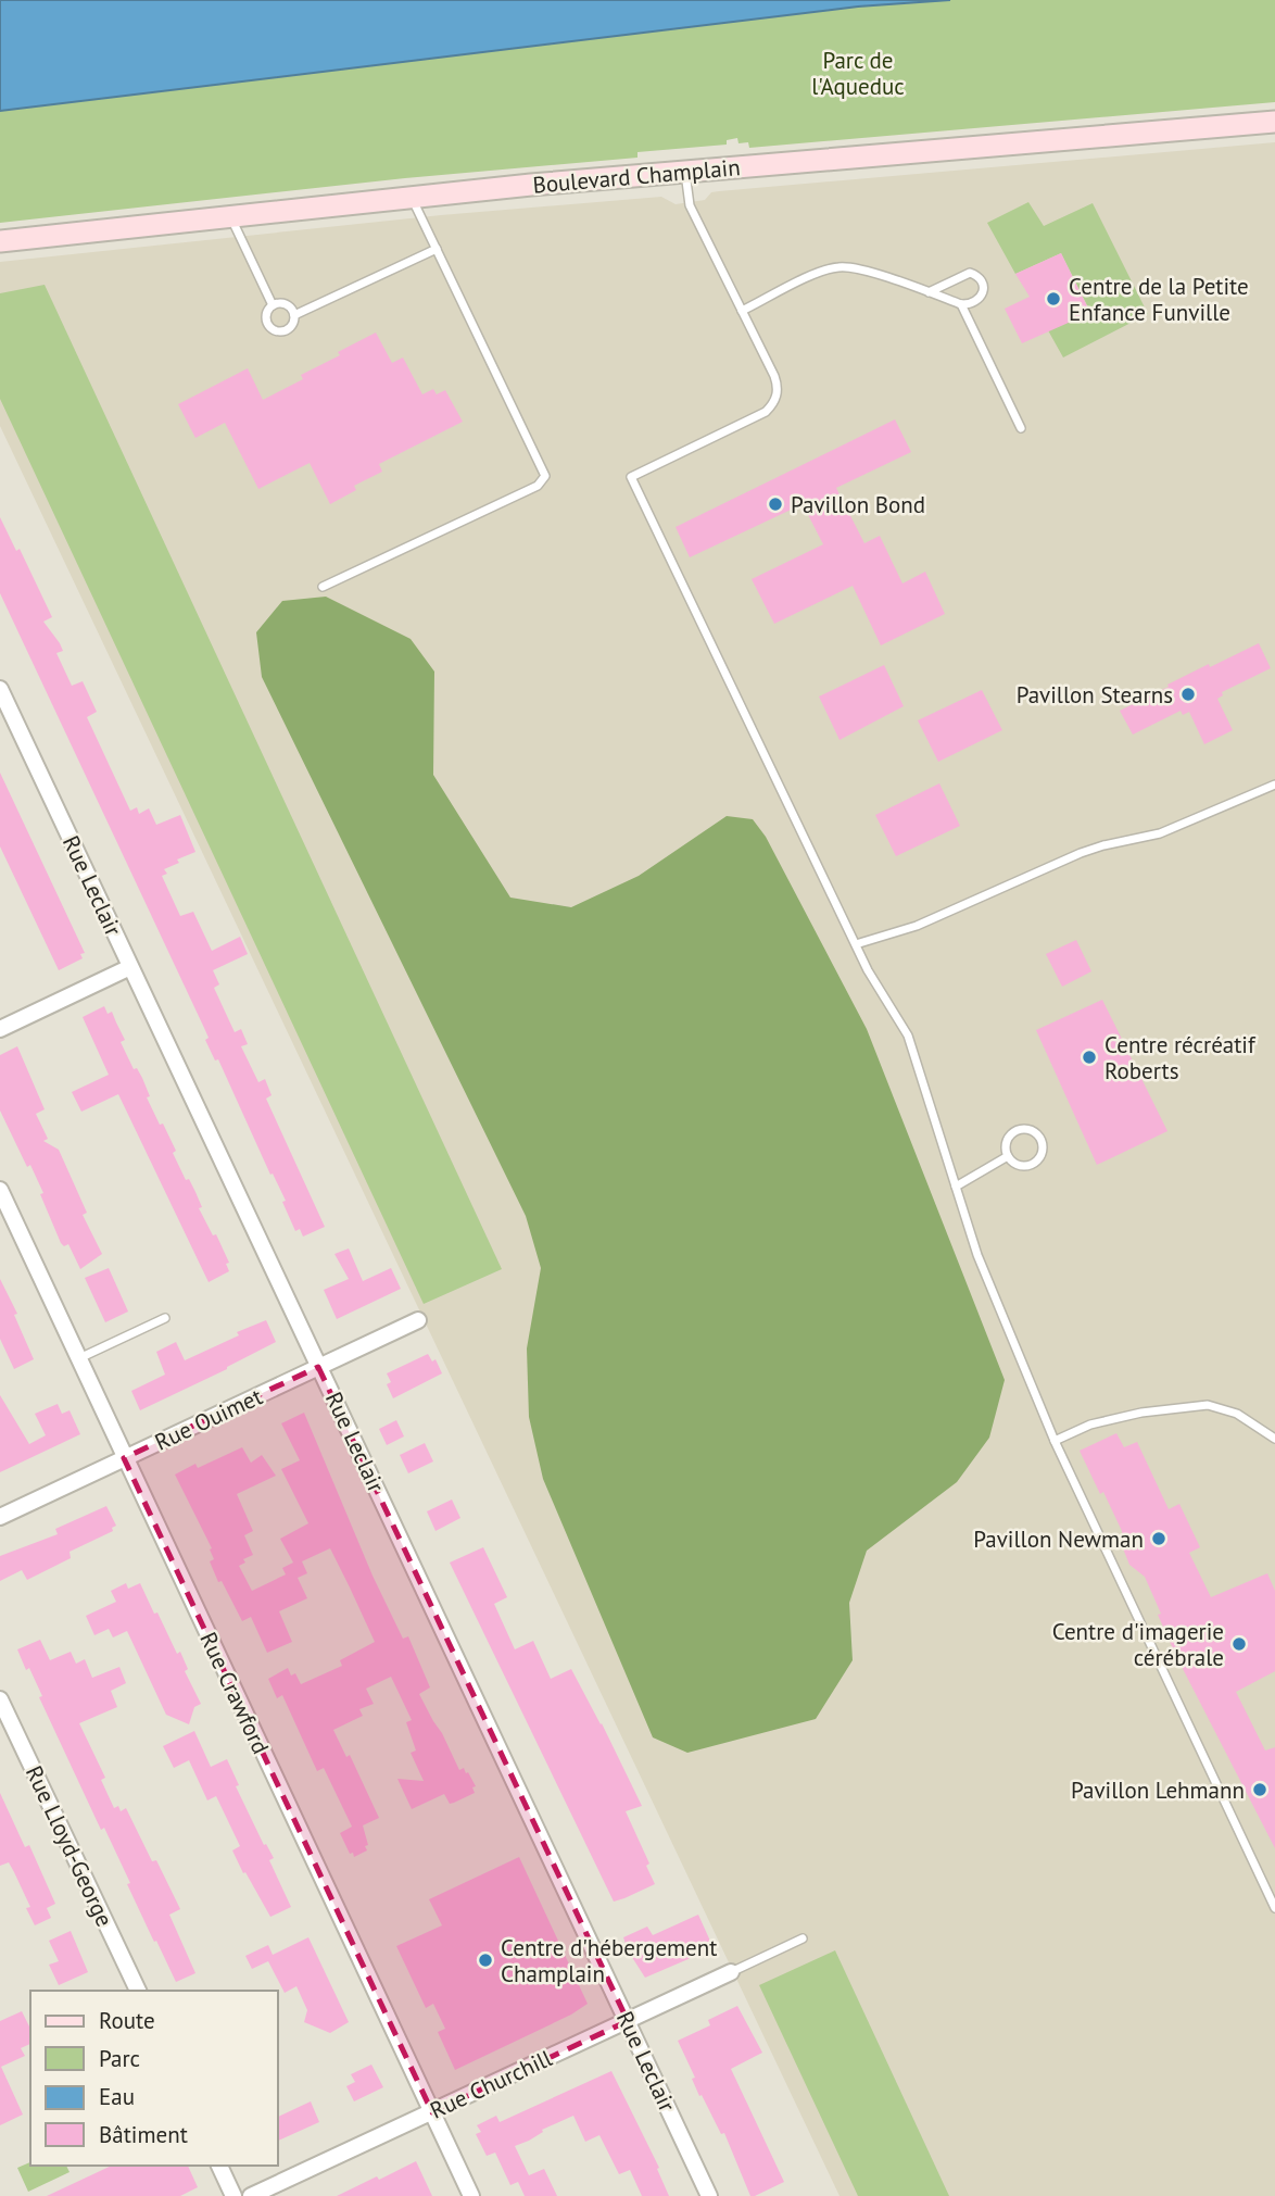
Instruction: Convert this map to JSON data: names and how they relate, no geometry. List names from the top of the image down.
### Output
{
  "streets": {
    "main road": ["Boulevard Champlain"],
    "street": [
      "Rue Leclair",
      "Rue Ouimet",
      "Rue Crawford",
      "Rue Lloyd-George",
      "Rue Churchill"
    ]
  },
  "crossings": [
    ["Rue Leclair", "Rue Ouimet"],
    ["Rue Leclair", "Rue Churchill"],
    ["Rue Ouimet", "Rue Crawford"],
    ["Rue Crawford", "Rue Churchill"]
  ],
  "parks": ["Parc de l'Aqueduc"],
  "places": [
    "Centre de la Petite Enfance Funville",
    "Pavillon Bond",
    "Pavillon Stearns",
    "Centre récréatif Roberts",
    "Pavillon Newman",
    "Centre d'imagerie cérébrale",
    "Pavillon Lehmann",
    "Centre d'hébergement Champlain"
  ],
  "legend": [
    "Route",
    "Parc",
    "Eau",
    "Bâtiment"
  ]
}
